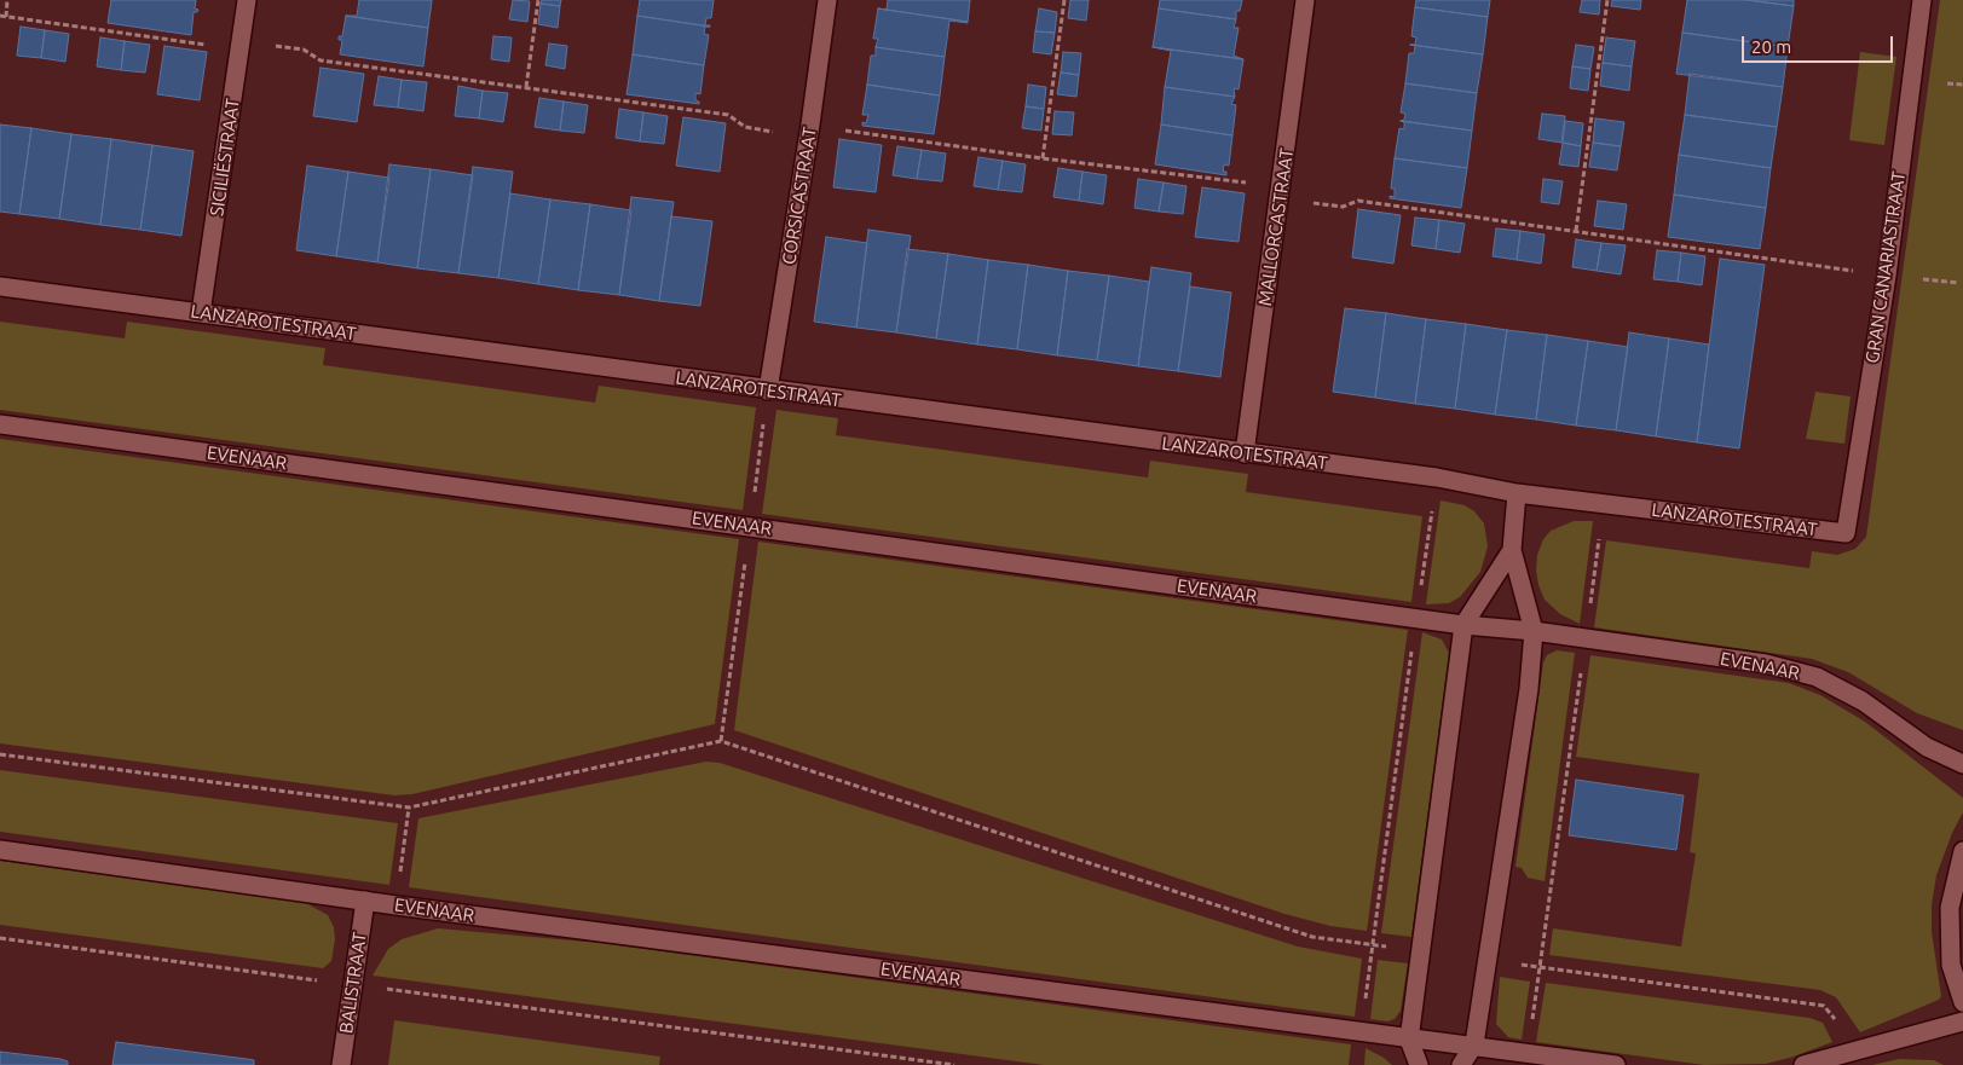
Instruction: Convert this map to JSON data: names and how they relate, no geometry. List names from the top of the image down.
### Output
{
  "streets": {
    "street": [
      "SICILIËSTRAAT",
      "CORSICASTRAAT",
      "MALLORCASTRAAT",
      "GRAN CANARIASTRAAT",
      "LANZAROTESTRAAT",
      "EVENAAR",
      "BALISTRAAT"
    ]
  },
  "crossings": [
    ["SICILIËSTRAAT", "LANZAROTESTRAAT"],
    ["CORSICASTRAAT", "LANZAROTESTRAAT"],
    ["MALLORCASTRAAT", "LANZAROTESTRAAT"],
    ["GRAN CANARIASTRAAT", "LANZAROTESTRAAT"],
    ["EVENAAR", "BALISTRAAT"]
  ],
  "scale_bar": "20 m"
}
